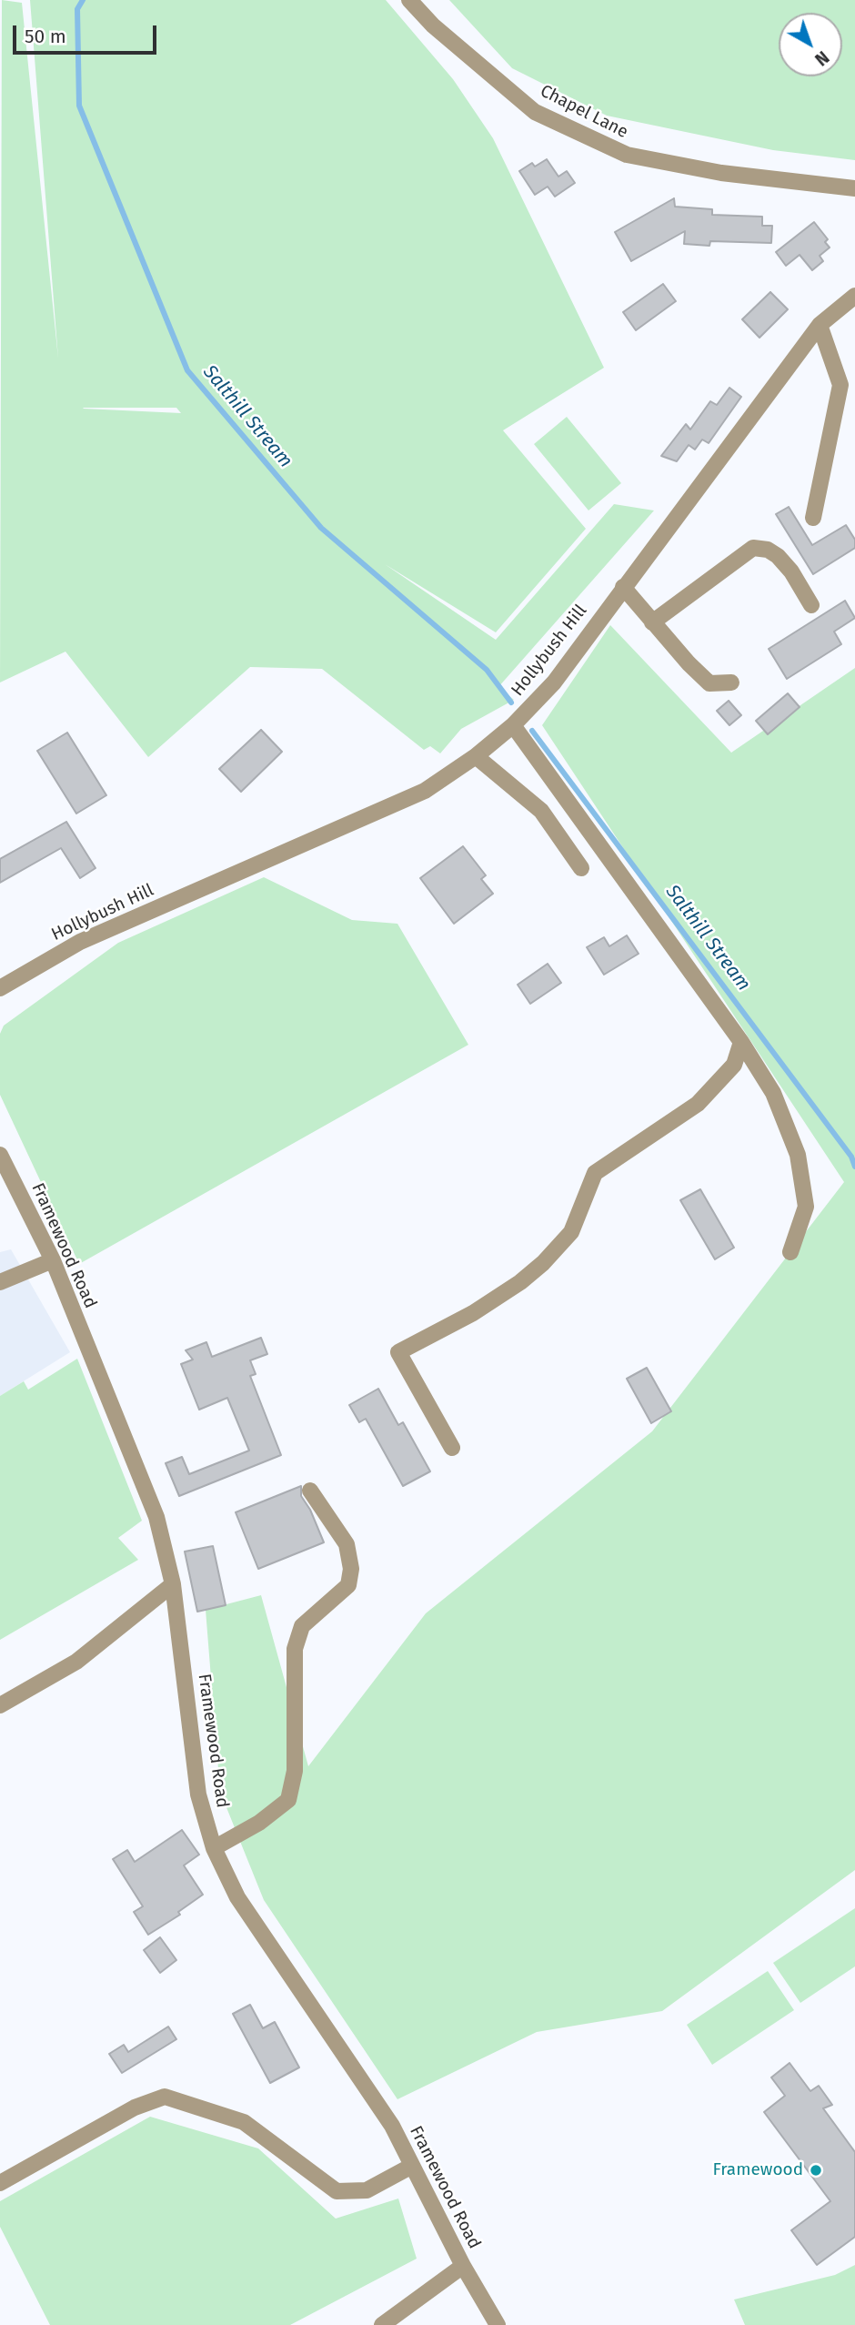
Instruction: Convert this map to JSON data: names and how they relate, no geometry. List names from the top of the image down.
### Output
{
  "streets": {
    "street": ["Chapel Lane", "Hollybush Hill", "Framewood Road"]
  },
  "water": ["Salthill Stream"],
  "places": ["Framewood"],
  "scale_bar": "50 m",
  "north": "bottom right"
}
